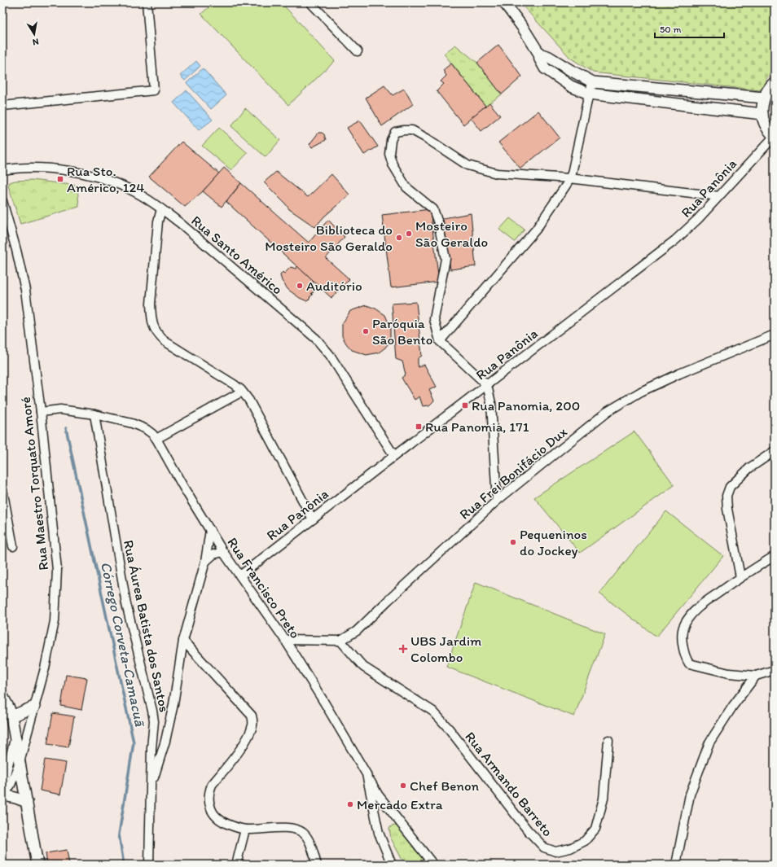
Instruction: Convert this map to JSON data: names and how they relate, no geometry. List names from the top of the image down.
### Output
{
  "streets": {
    "street": [
      "Rua Panônia",
      "Rua Santo Américo",
      "Rua Frei Bonifácio Dux",
      "Rua Maestro Torquato Amoré",
      "Rua Francisco Preto",
      "Rua Áurea Batista dos Santos",
      "Rua Armando Barreto"
    ]
  },
  "crossings": [
    ["Rua Panônia", "Rua Santo Américo"],
    ["Rua Panônia", "Rua Francisco Preto"],
    ["Rua Frei Bonifácio Dux", "Rua Armando Barreto"],
    ["Rua Maestro Torquato Amoré", "Rua Francisco Preto"],
    ["Rua Francisco Preto", "Rua Áurea Batista dos Santos"]
  ],
  "water": ["Córrego Corveta-Camacuã"],
  "places": {
    "transit": ["Rua Sto. Américo, 124", "Rua Panomia, 200", "Rua Panomia, 171"],
    "other": [
      "Mosteiro São Geraldo",
      "Biblioteca do Mosteiro São Geraldo",
      "Auditório",
      "Paróquia São Bento",
      "Pequeninos do Jockey",
      "Chef Benon",
      "Mercado Extra"
    ],
    "health": ["UBS Jardim Colombo"]
  },
  "scale_bar": "50 m",
  "north": "bottom"
}
